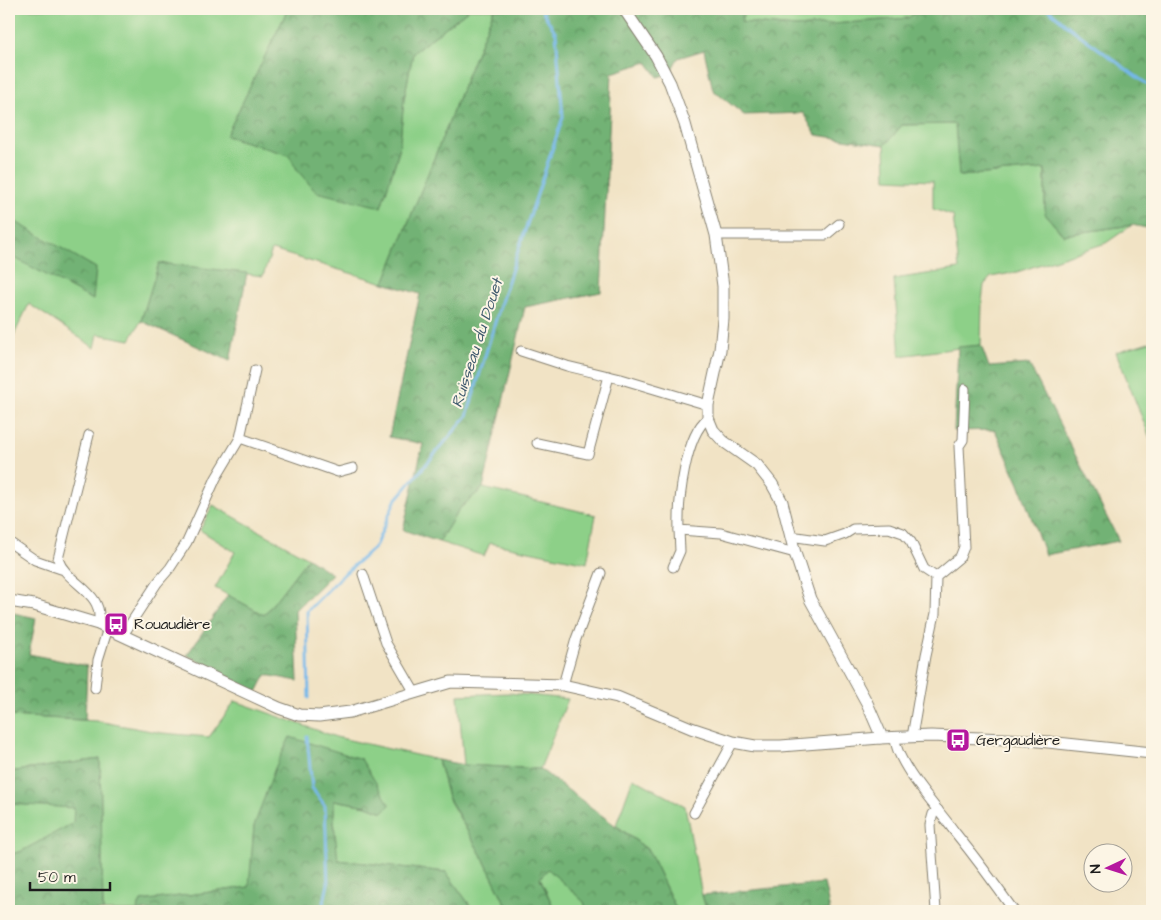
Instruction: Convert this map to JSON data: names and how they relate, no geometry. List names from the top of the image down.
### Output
{
  "water": ["Ruisseau du Douet"],
  "places": {
    "bus stop": ["Rouaudière", "Gergaudière"]
  },
  "scale_bar": "50 m",
  "north": "left"
}
